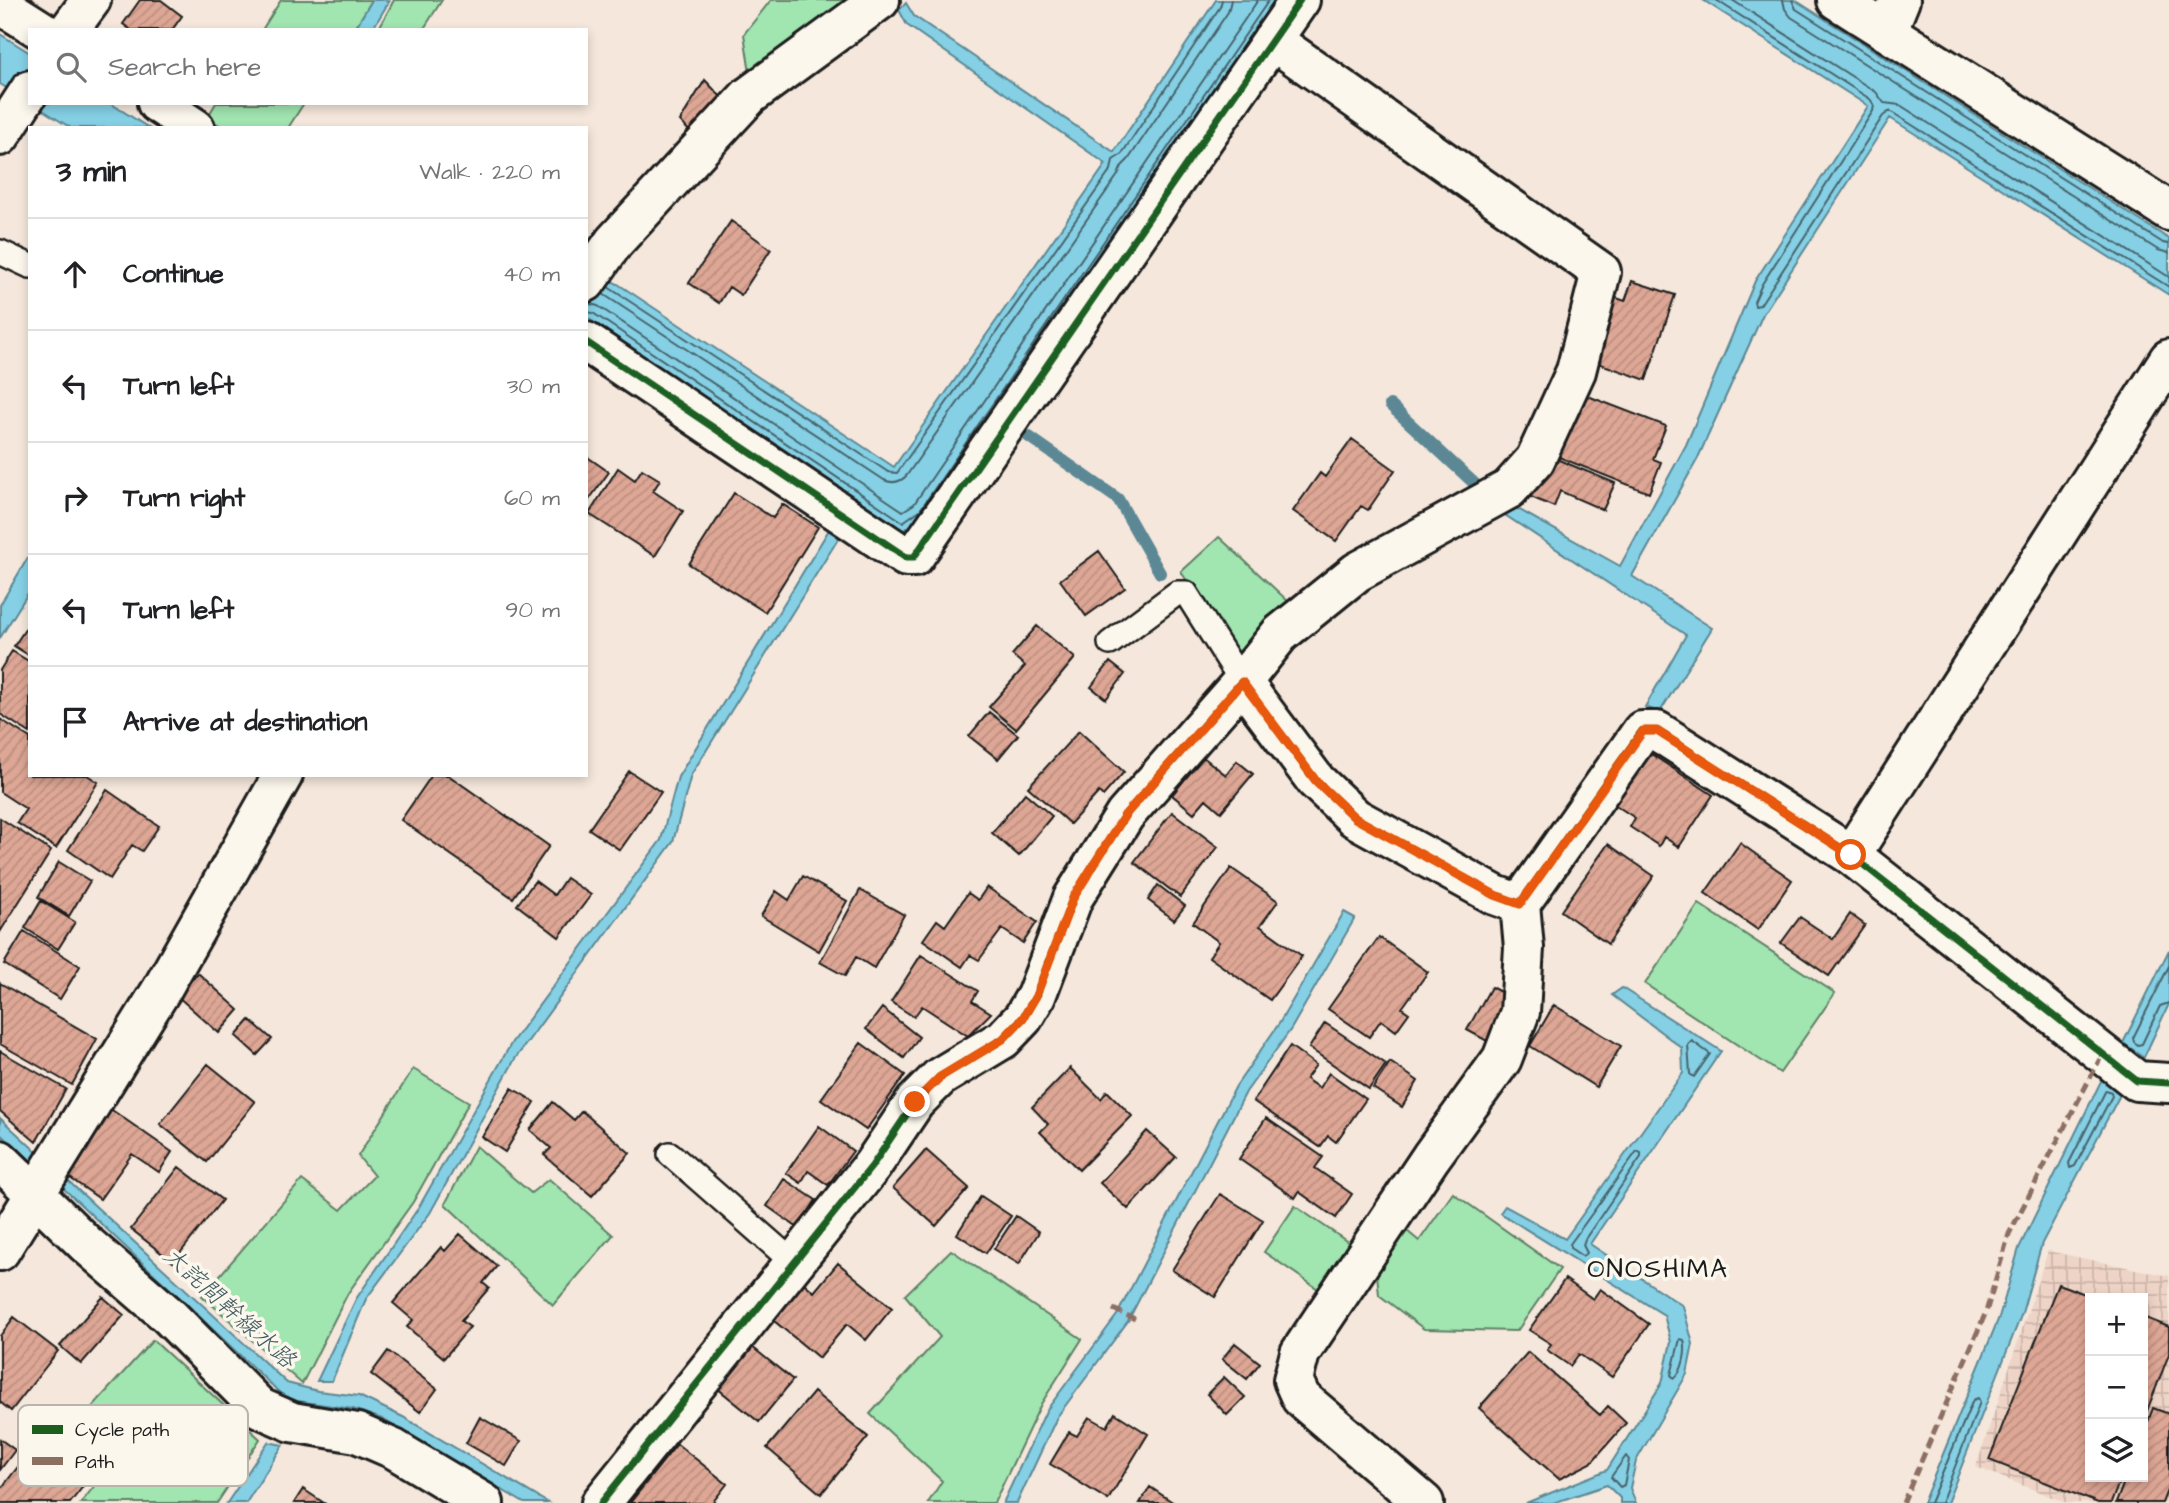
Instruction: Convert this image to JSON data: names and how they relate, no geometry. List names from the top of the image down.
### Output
{
  "districts": ["ONOSHIMA"],
  "water": ["大詫間幹線水路"],
  "legend": ["Cycle path", "Path"],
  "page": {
    "search": "Search here",
    "heading": ["3 min", "Walk · 220 m"],
    "list": [
      ["Continue", "40 m"],
      ["Turn left", "30 m"],
      ["Turn right", "60 m"],
      ["Turn left", "90 m"],
      "Arrive at destination"
    ],
    "map_buttons": ["+", "−"]
  }
}
